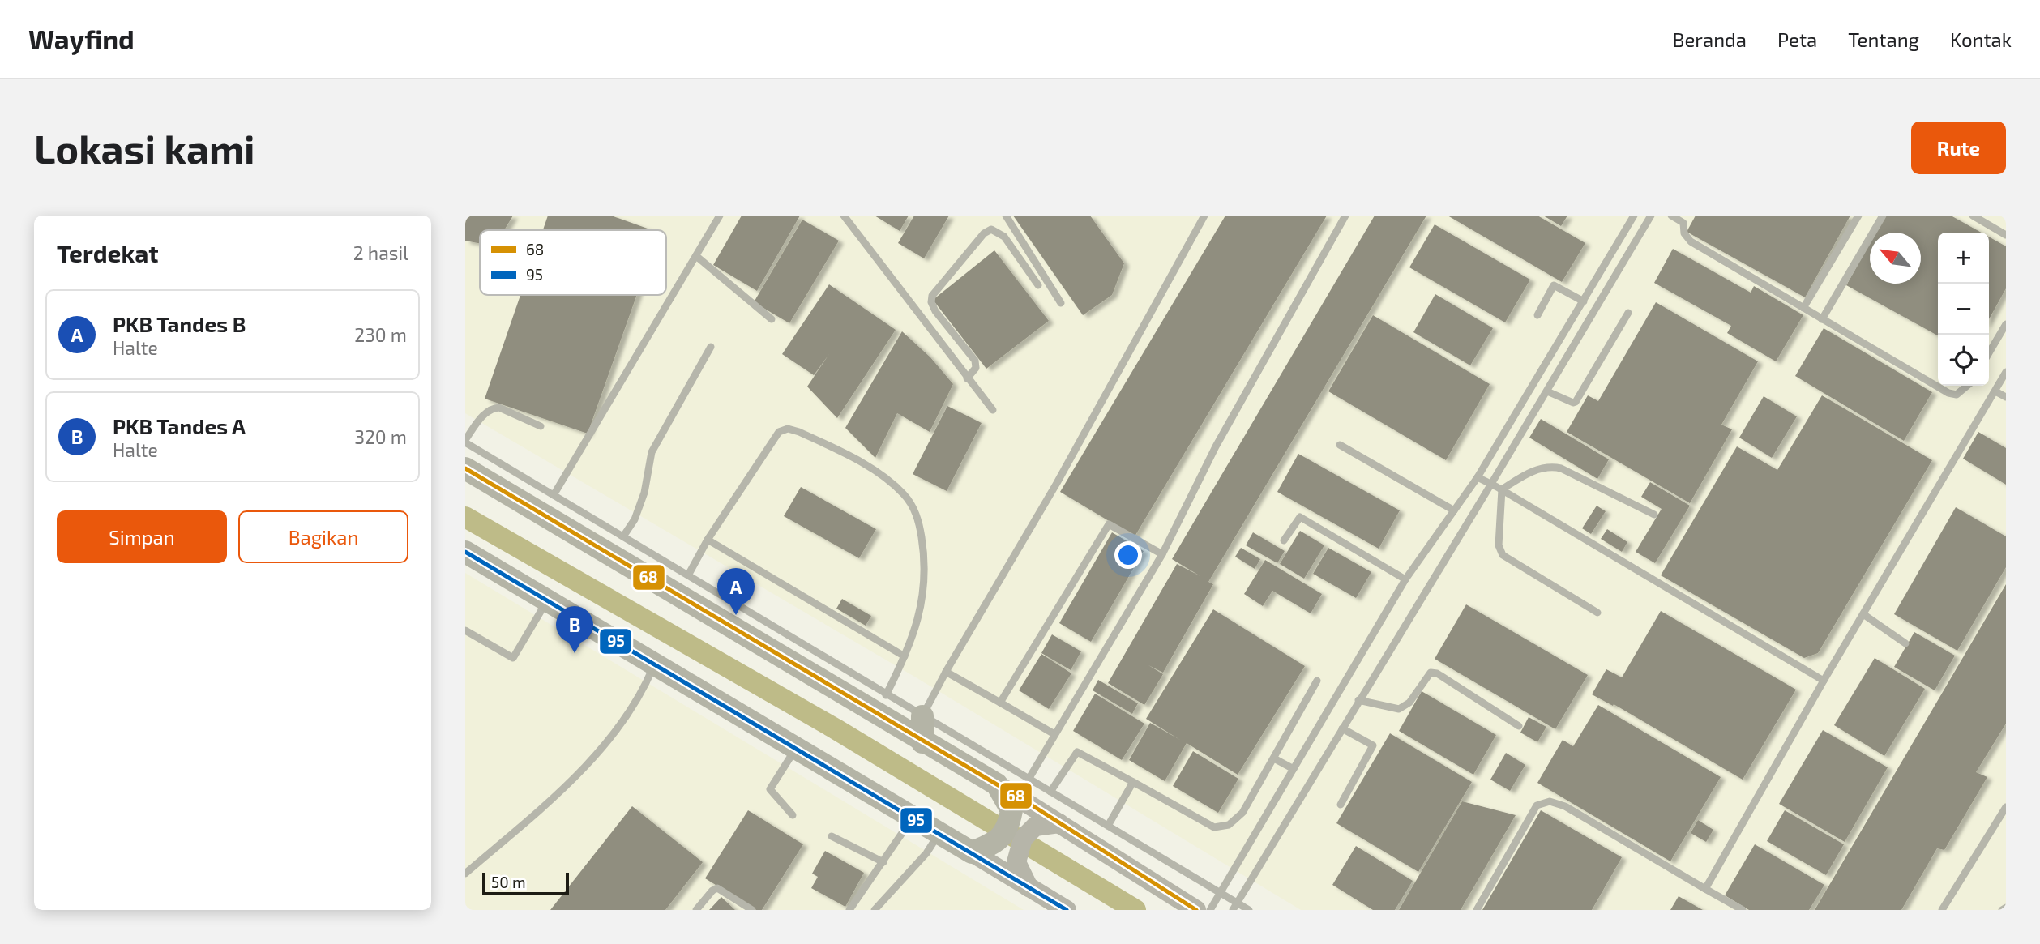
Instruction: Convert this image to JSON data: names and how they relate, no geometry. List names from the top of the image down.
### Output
{
  "lines": ["transit line 68", "transit line 95"],
  "legend": ["68", "95"],
  "scale_bar": "50 m",
  "north": "top left",
  "page": {
    "header": "Wayfind",
    "nav": [
      "Beranda",
      "Peta",
      "Tentang",
      "Kontak"
    ],
    "buttons": [
      "Rute",
      ["Simpan", "Bagikan"]
    ],
    "title": "Lokasi kami",
    "heading": ["Terdekat", "2 hasil"],
    "map_buttons": ["+", "−"],
    "list": [
      {
        "mark": "A",
        "name": "PKB Tandes B",
        "note": "Halte",
        "value": "230 m"
      },
      {
        "mark": "B",
        "name": "PKB Tandes A",
        "note": "Halte",
        "value": "320 m"
      }
    ],
    "pins": ["A", "B"],
    "scale": "50 m"
  }
}
